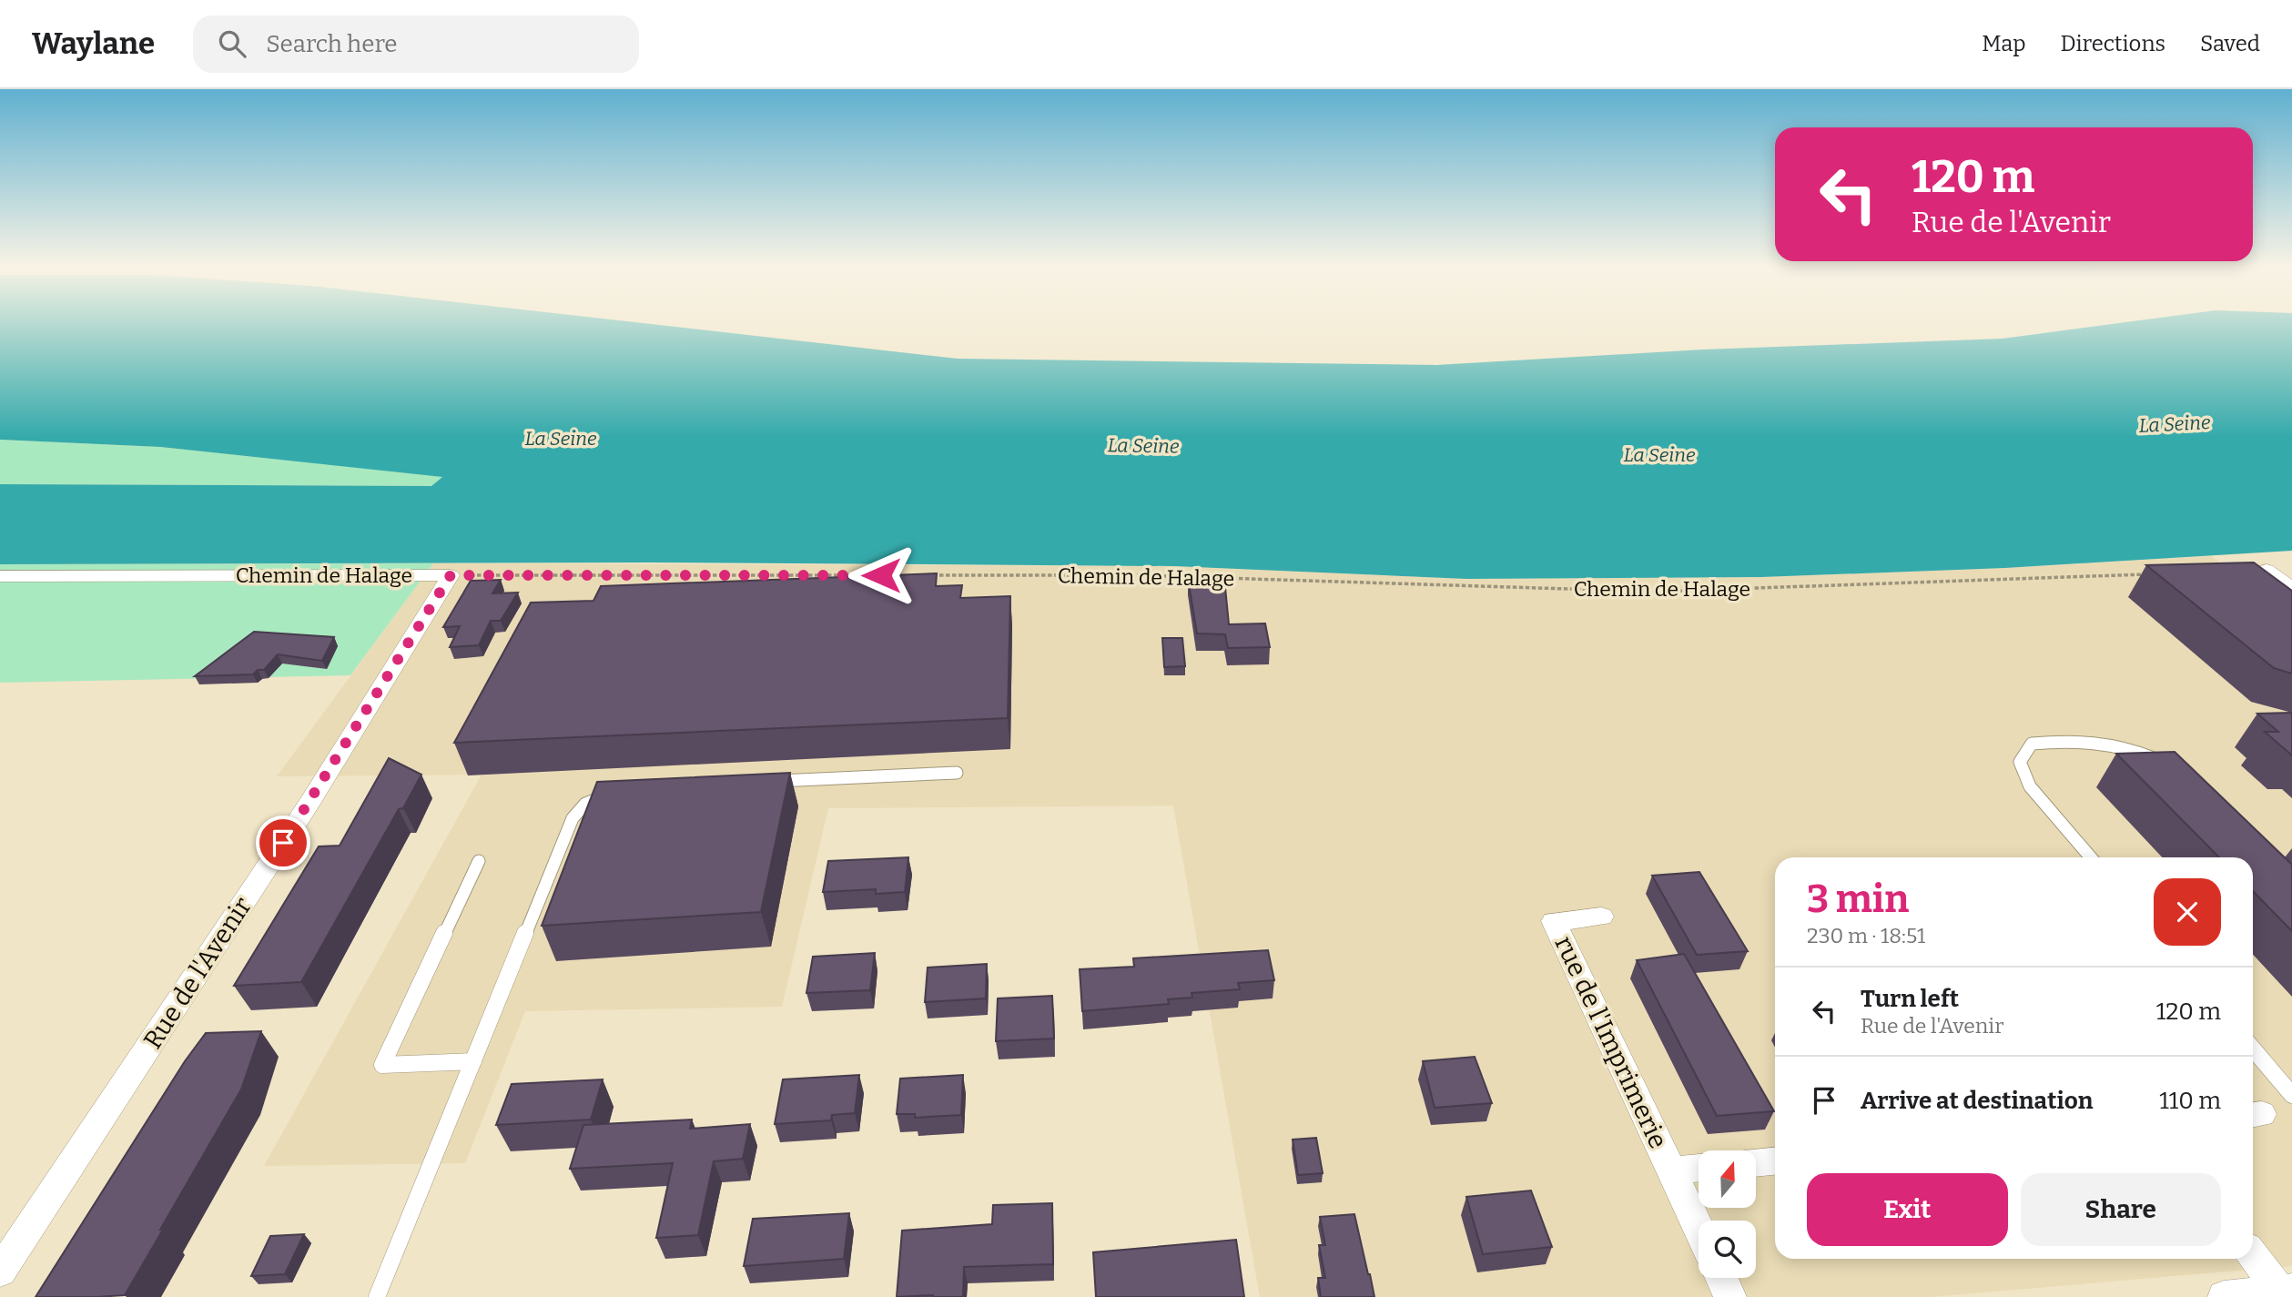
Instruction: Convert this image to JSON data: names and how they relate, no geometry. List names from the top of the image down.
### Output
{
  "streets": {
    "street": ["Chemin de Halage", "Rue de l'Avenir", "rue de l'Imprimerie"]
  },
  "crossings": [
    ["Chemin de Halage", "Rue de l'Avenir"]
  ],
  "water": ["La Seine"],
  "north": "top",
  "page": {
    "header": "Waylane",
    "search": "Search here",
    "nav": ["Map", "Directions", "Saved"],
    "turn": ["120 m", "Rue de l'Avenir"],
    "heading": ["3 min", "230 m · 18:51"],
    "list": [
      {
        "name": "Turn left",
        "note": "Rue de l'Avenir",
        "value": "120 m"
      },
      {
        "name": "Arrive at destination",
        "value": "110 m"
      }
    ],
    "buttons": ["Exit", "Share"]
  }
}
